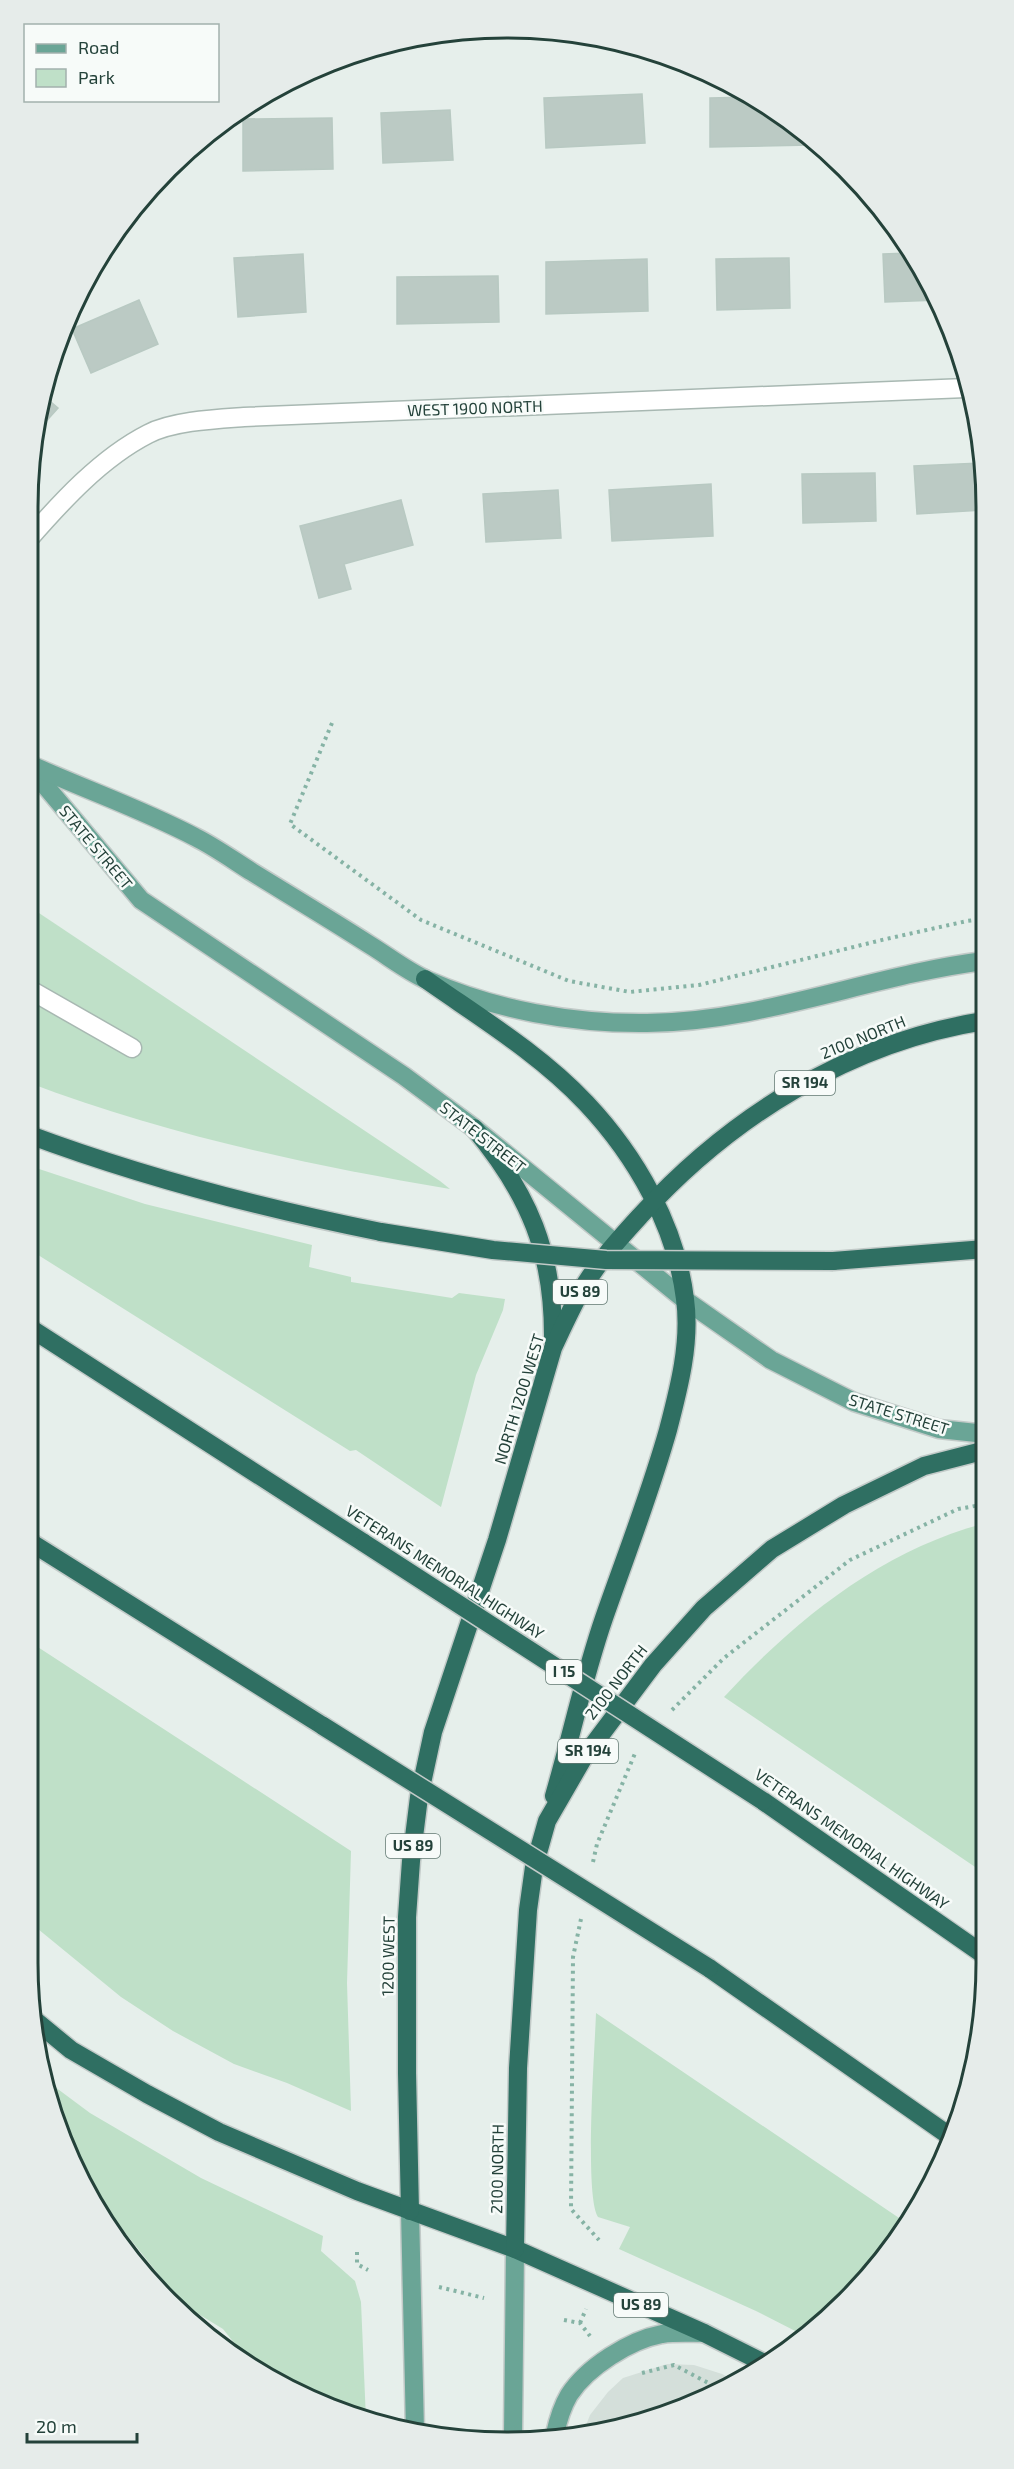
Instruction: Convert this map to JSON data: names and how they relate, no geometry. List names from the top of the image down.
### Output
{
  "streets": {
    "highway": [
      "2100 NORTH",
      "SR 194",
      "US 89",
      "NORTH 1200 WEST",
      "VETERANS MEMORIAL HIGHWAY",
      "I 15",
      "1200 WEST"
    ],
    "main road": ["STATE STREET"],
    "street": ["WEST 1900 NORTH"]
  },
  "crossings": [
    ["STATE STREET", "NORTH 1200 WEST"],
    ["2100 NORTH", "US 89"],
    ["2100 NORTH", "NORTH 1200 WEST"],
    ["US 89", "1200 WEST"],
    ["NORTH 1200 WEST", "1200 WEST"]
  ],
  "legend": ["Road", "Park"],
  "scale_bar": "20 m"
}
